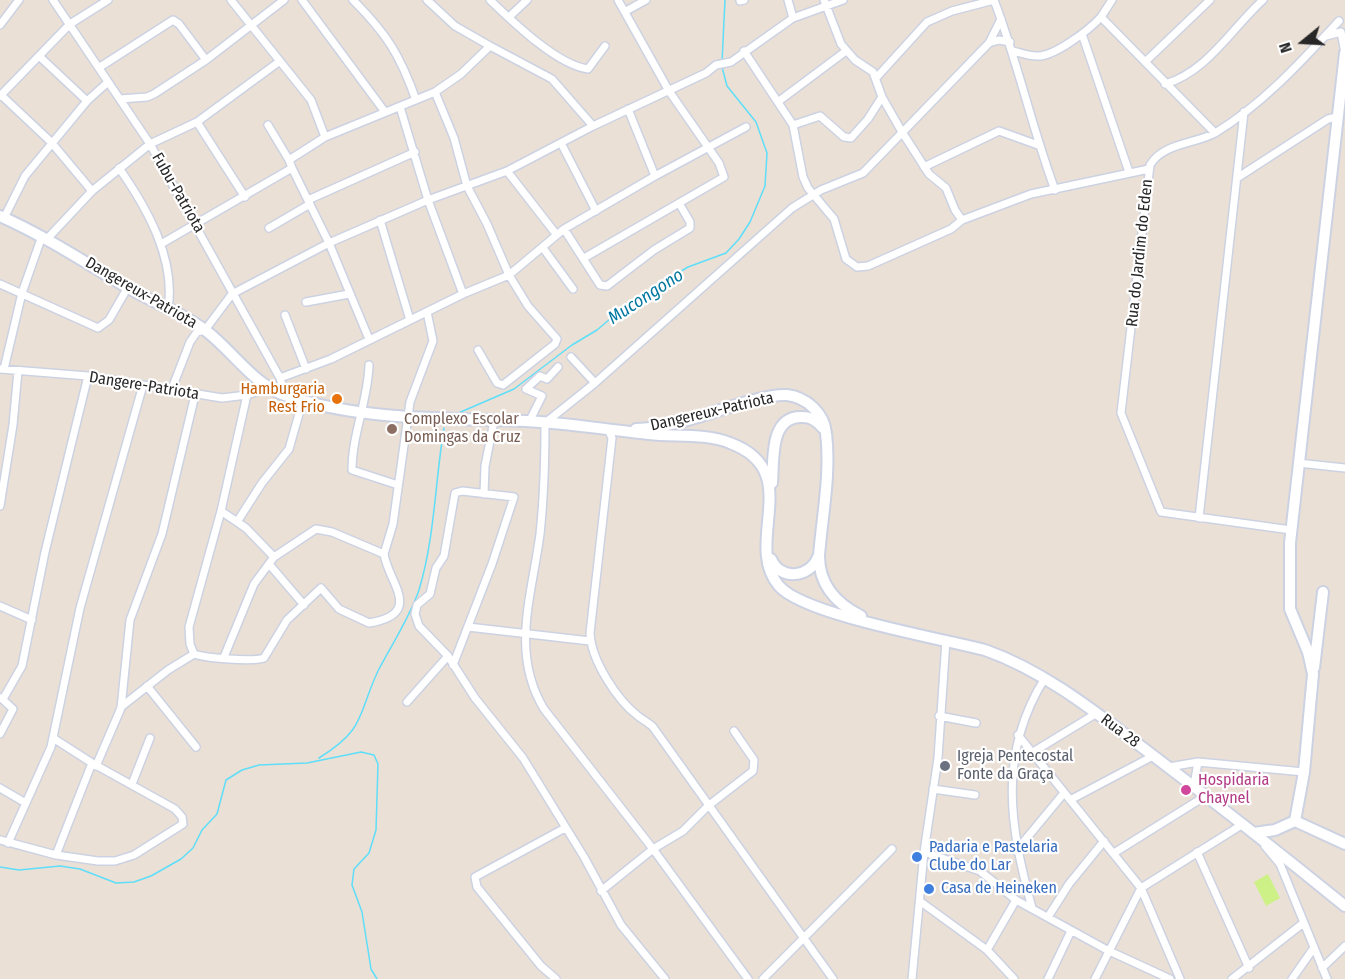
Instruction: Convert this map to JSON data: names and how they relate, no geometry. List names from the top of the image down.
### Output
{
  "streets": {
    "street": [
      "Fubu-Patriota",
      "Rua do Jardim do Eden",
      "Dangereux-Patriota",
      "Dangere-Patriota",
      "Rua 28"
    ]
  },
  "crossings": [
    ["Dangereux-Patriota", "Dangere-Patriota"]
  ],
  "water": ["Mucongono"],
  "places": [
    "Hamburgaria Rest Frio",
    "Complexo Escolar Domingas da Cruz",
    "Igreja Pentecostal Fonte da Graça",
    "Hospidaria Chaynel",
    "Padaria e Pastelaria Clube do Lar",
    "Casa de Heineken"
  ],
  "north": "left"
}
